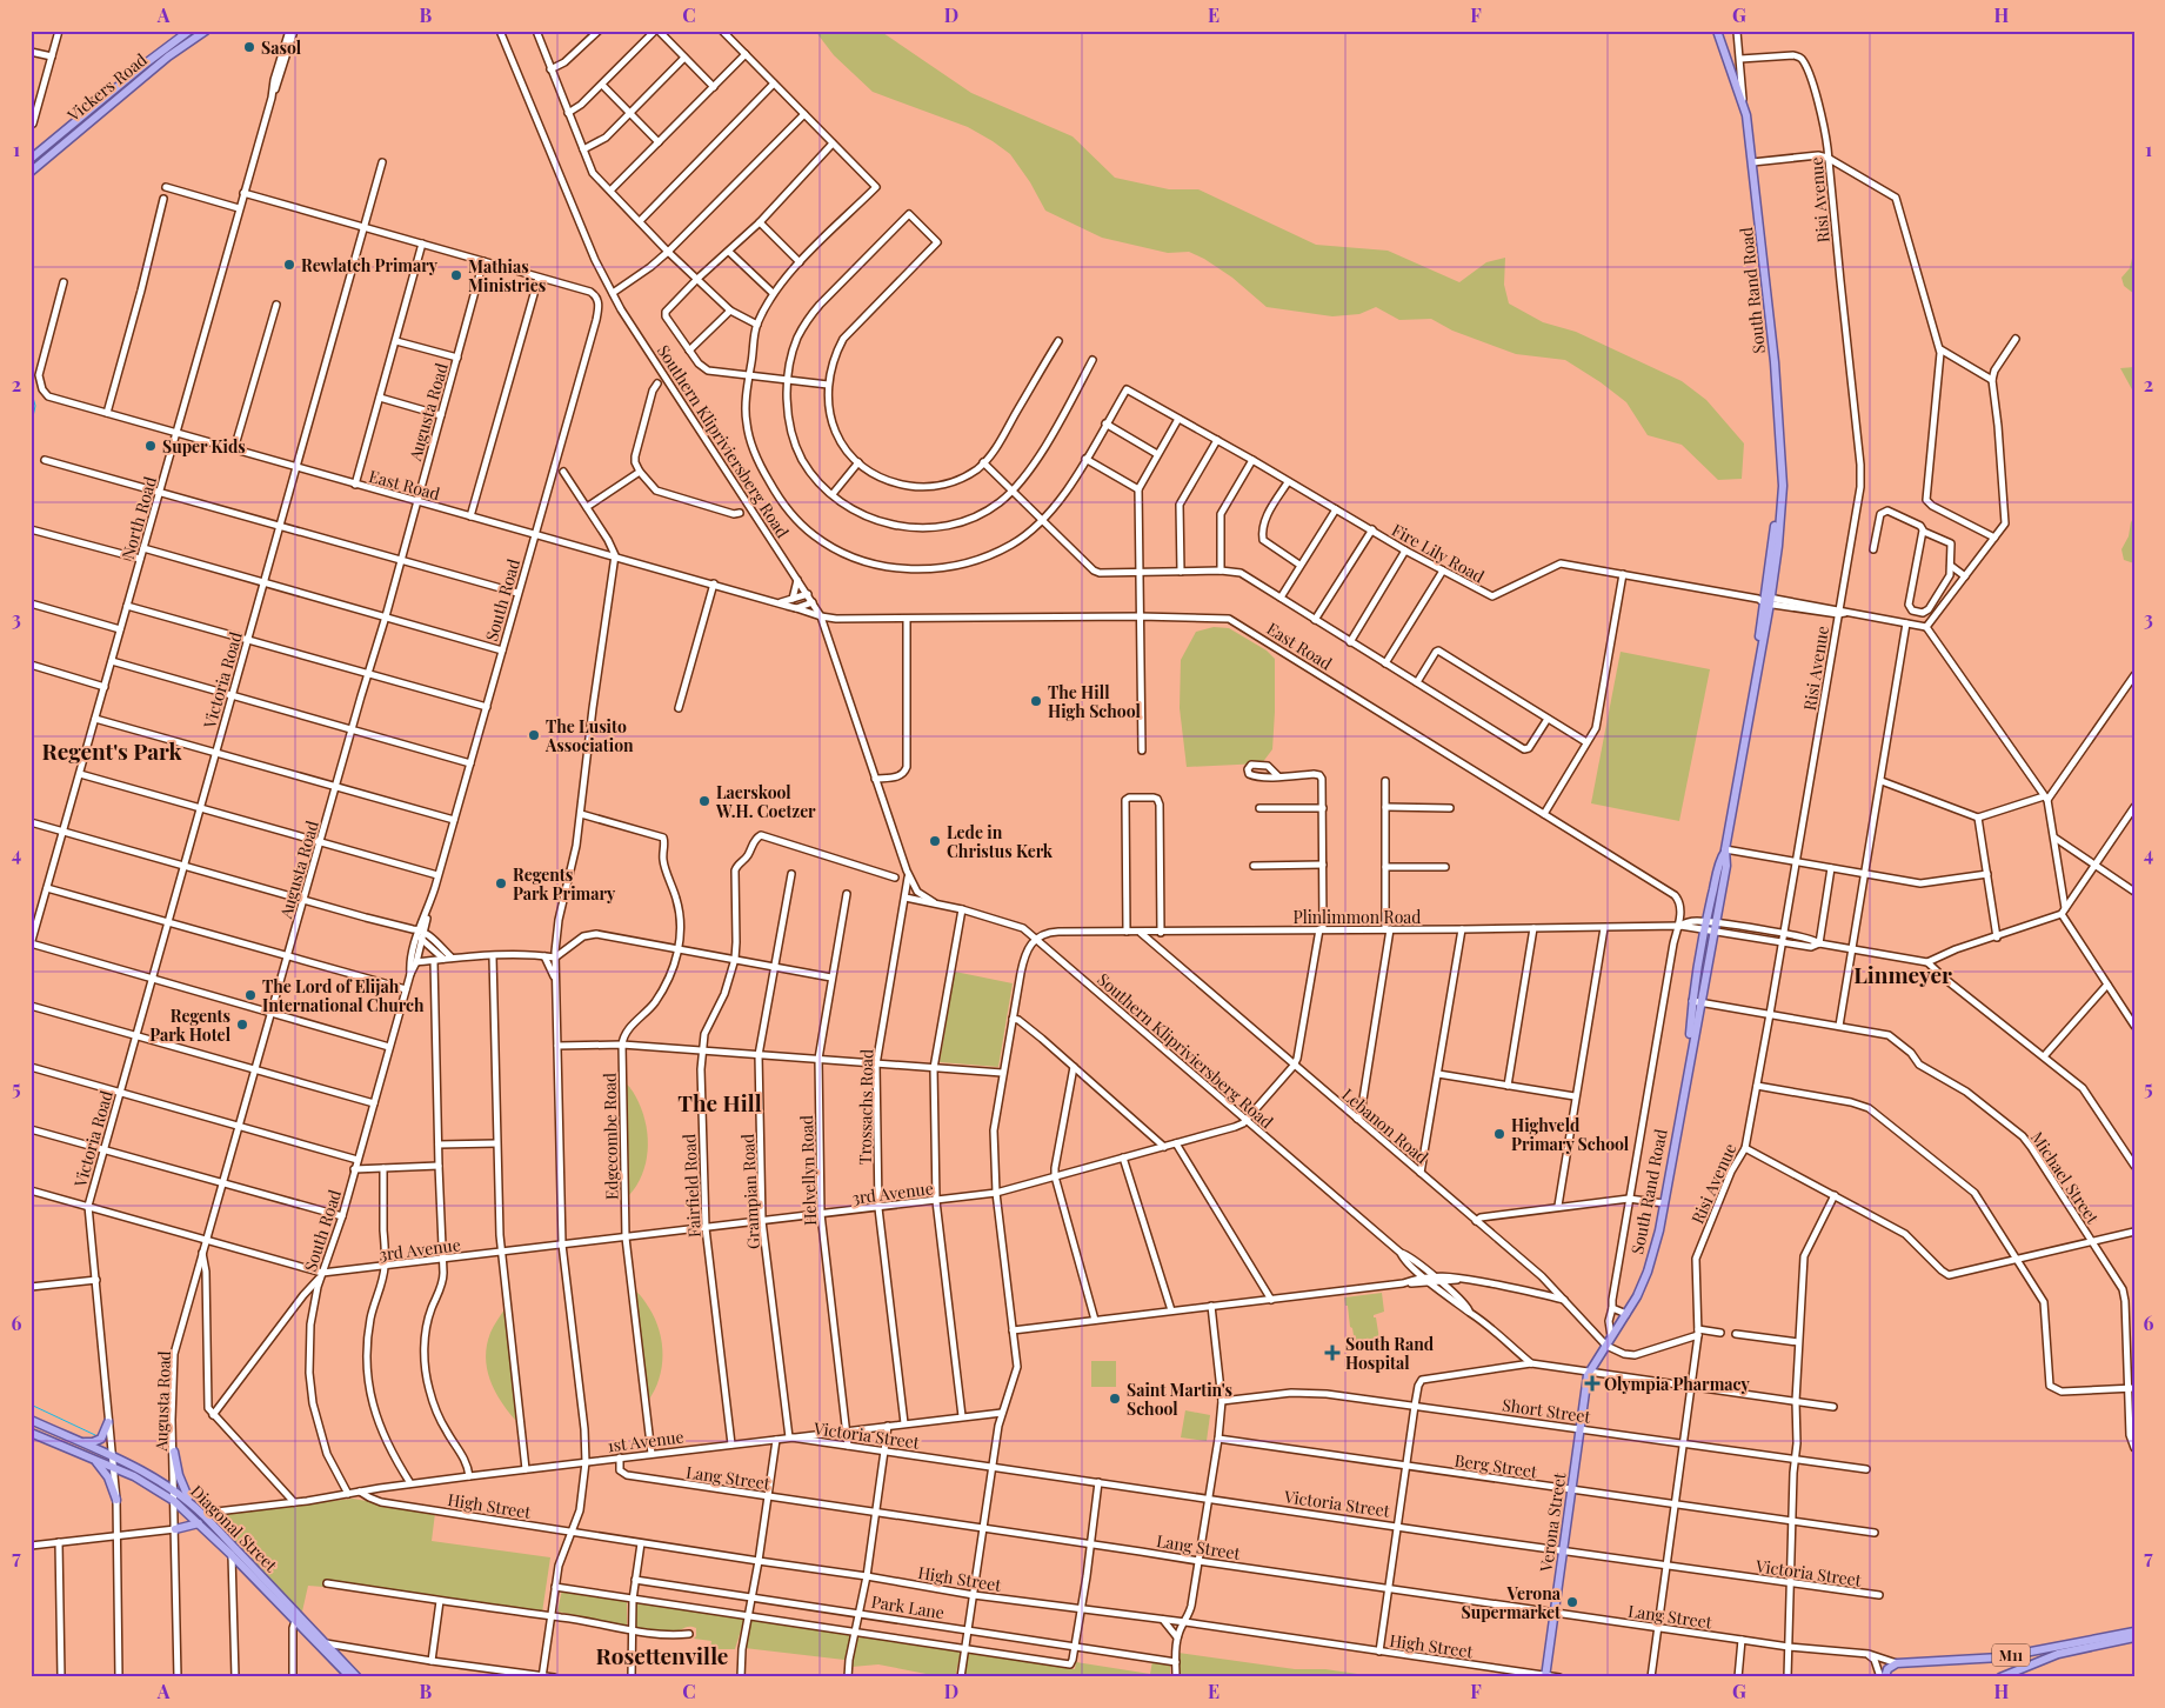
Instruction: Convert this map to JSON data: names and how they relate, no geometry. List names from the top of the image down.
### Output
{
  "streets": {
    "main road": [
      "Vickers Road",
      "South Rand Road",
      "Verona Street",
      "Diagonal Street",
      "M11"
    ],
    "street": [
      "Risi Avenue",
      "Augusta Road",
      "Southern Klipriviersberg Road",
      "East Road",
      "North Road",
      "Fire Lily Road",
      "South Road",
      "Victoria Road",
      "Plinlimmon Road",
      "Trossachs Road",
      "Lebanon Road",
      "Edgecombe Road",
      "Helvellyn Road",
      "Michael Street",
      "Fairfield Road",
      "Grampian Road",
      "3rd Avenue",
      "Short Street",
      "Victoria Street",
      "1st Avenue",
      "Berg Street",
      "Lang Street",
      "High Street",
      "Park Lane"
    ]
  },
  "crossings": [
    ["Risi Avenue", "South Rand Road"],
    ["Risi Avenue", "Fire Lily Road"],
    ["Risi Avenue", "Plinlimmon Road"],
    ["Risi Avenue", "Michael Street"],
    ["Risi Avenue", "Short Street"],
    ["Risi Avenue", "Victoria Street"],
    ["Risi Avenue", "Berg Street"],
    ["Risi Avenue", "Lang Street"],
    ["South Rand Road", "East Road"],
    ["South Rand Road", "Fire Lily Road"],
    ["South Rand Road", "Plinlimmon Road"],
    ["South Rand Road", "Lebanon Road"],
    ["South Rand Road", "Michael Street"],
    ["South Rand Road", "Verona Street"],
    ["Augusta Road", "East Road"],
    ["Augusta Road", "Diagonal Street"],
    ["Southern Klipriviersberg Road", "East Road"],
    ["Southern Klipriviersberg Road", "Plinlimmon Road"],
    ["Southern Klipriviersberg Road", "Trossachs Road"],
    ["Southern Klipriviersberg Road", "3rd Avenue"],
    ["East Road", "North Road"],
    ["East Road", "South Road"],
    ["East Road", "Victoria Road"],
    ["East Road", "Plinlimmon Road"],
    ["South Road", "3rd Avenue"],
    ["South Road", "1st Avenue"],
    ["Plinlimmon Road", "Lebanon Road"],
    ["Plinlimmon Road", "3rd Avenue"],
    ["Trossachs Road", "3rd Avenue"],
    ["Trossachs Road", "1st Avenue"],
    ["Lebanon Road", "3rd Avenue"],
    ["Edgecombe Road", "3rd Avenue"],
    ["Edgecombe Road", "1st Avenue"],
    ["Helvellyn Road", "3rd Avenue"],
    ["Helvellyn Road", "Victoria Street"],
    ["Helvellyn Road", "1st Avenue"],
    ["Fairfield Road", "3rd Avenue"],
    ["Fairfield Road", "1st Avenue"],
    ["Grampian Road", "3rd Avenue"],
    ["Grampian Road", "Victoria Street"],
    ["Grampian Road", "1st Avenue"],
    ["Short Street", "Verona Street"],
    ["Victoria Street", "1st Avenue"],
    ["Victoria Street", "Verona Street"],
    ["1st Avenue", "Lang Street"],
    ["1st Avenue", "High Street"],
    ["Berg Street", "Verona Street"],
    ["Lang Street", "Verona Street"],
    ["Lang Street", "M11"],
    ["High Street", "Verona Street"]
  ],
  "districts": [
    "Regent's Park",
    "Linmeyer",
    "The Hill",
    "Rosettenville"
  ],
  "places": {
    "other": [
      "Sasol",
      "Rewlatch Primary",
      "Mathias Ministries",
      "Super Kids",
      "The Hill High School",
      "The Lusito Association",
      "Laerskool W.H. Coetzer",
      "Lede in Christus Kerk",
      "Regents Park Primary",
      "The Lord of Elijah International Church",
      "Regents Park Hotel",
      "Highveld Primary School",
      "Saint Martin's School",
      "Verona Supermarket"
    ],
    "health": ["South Rand Hospital", "Olympia Pharmacy"]
  },
  "grid": {
    "columns": [
      "A",
      "B",
      "C",
      "D",
      "E",
      "F",
      "G",
      "H"
    ],
    "rows": [
      "1",
      "2",
      "3",
      "4",
      "5",
      "6",
      "7"
    ]
  }
}
